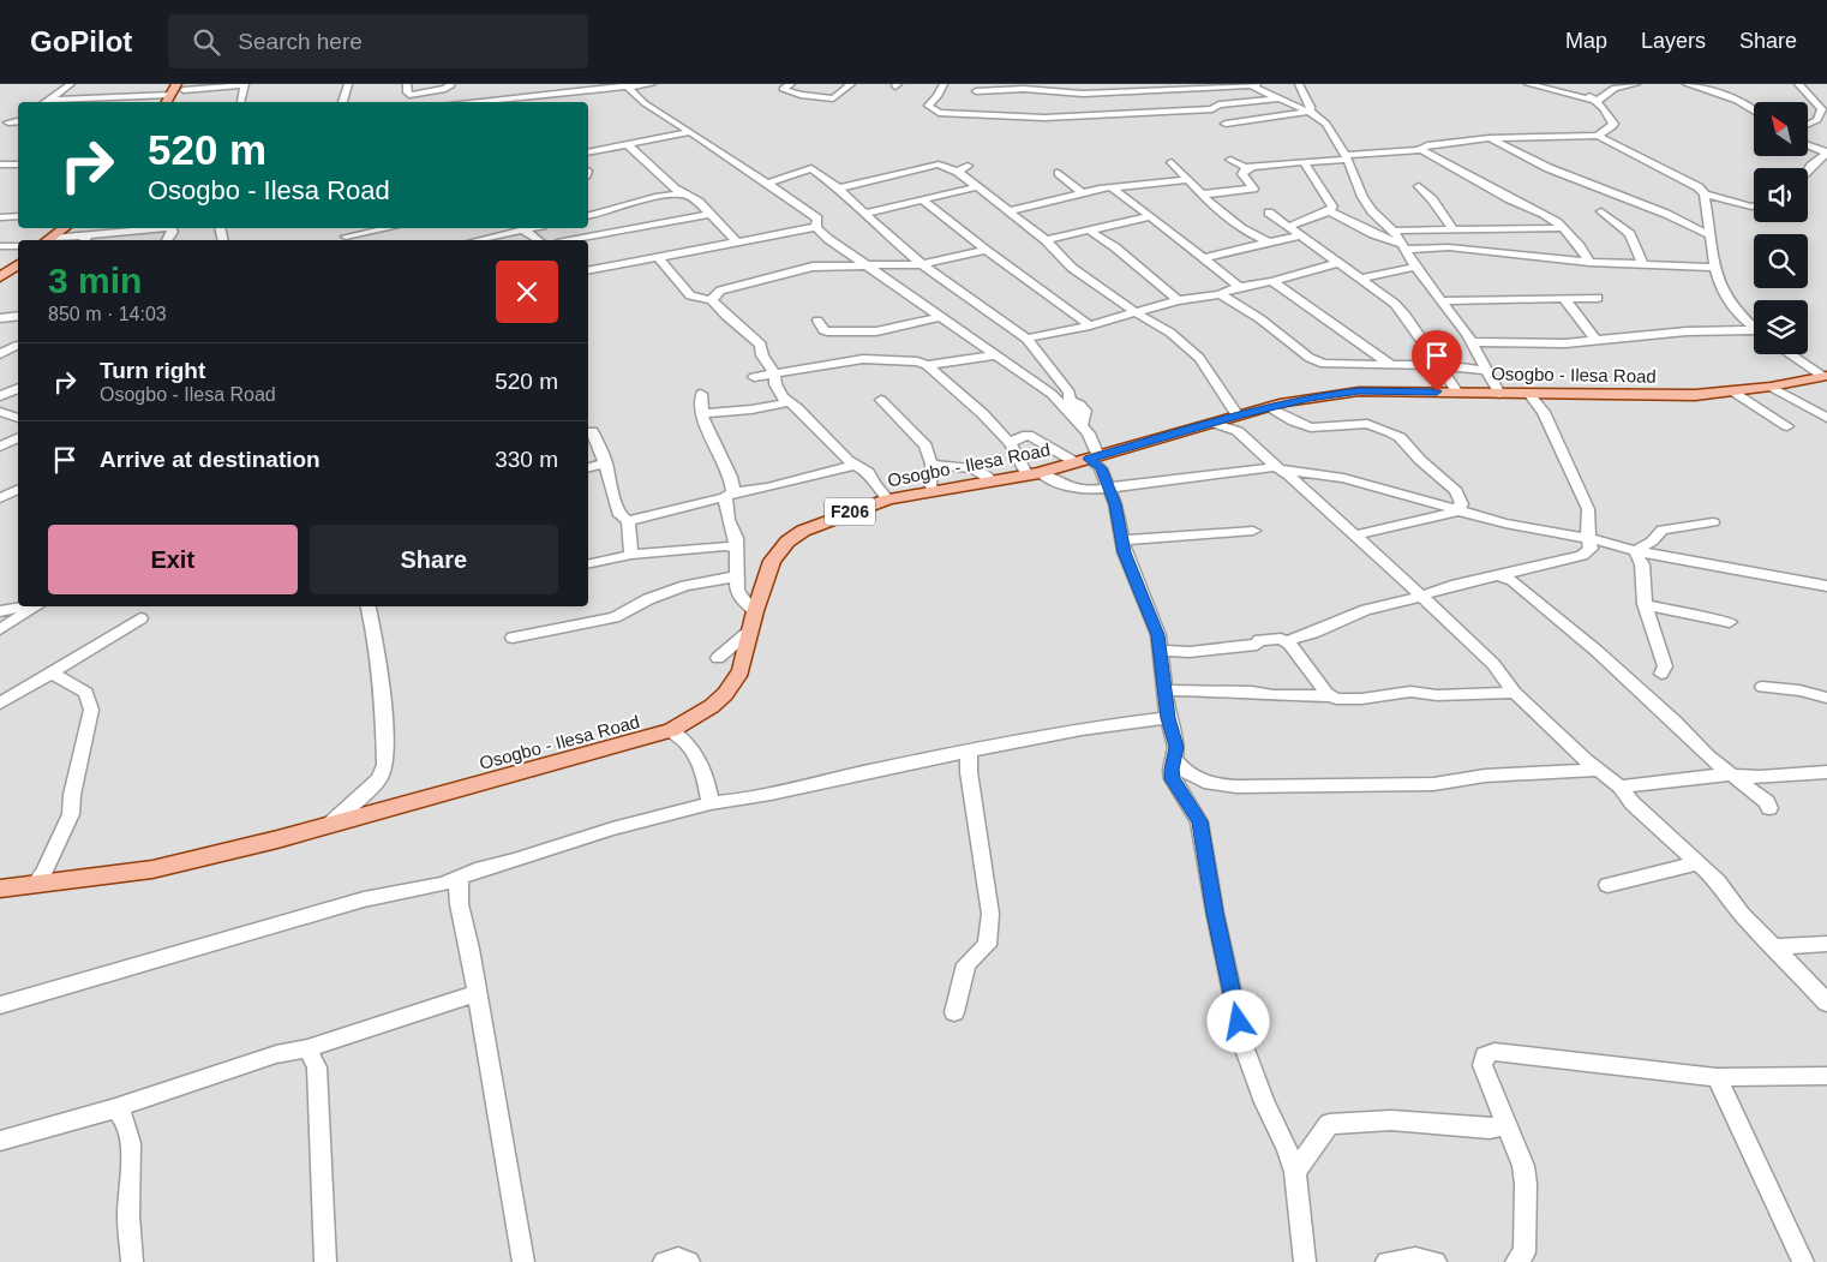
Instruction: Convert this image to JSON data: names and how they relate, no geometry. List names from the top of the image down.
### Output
{
  "streets": {
    "main road": ["Osogbo - Ilesa Road", "F206"]
  },
  "north": "top left",
  "page": {
    "header": "GoPilot",
    "search": "Search here",
    "nav": ["Map", "Layers", "Share"],
    "turn": ["520 m", "Osogbo - Ilesa Road"],
    "heading": ["3 min", "850 m · 14:03"],
    "list": [
      {
        "name": "Turn right",
        "note": "Osogbo - Ilesa Road",
        "value": "520 m"
      },
      {
        "name": "Arrive at destination",
        "value": "330 m"
      }
    ],
    "buttons": ["Exit", "Share"]
  }
}
